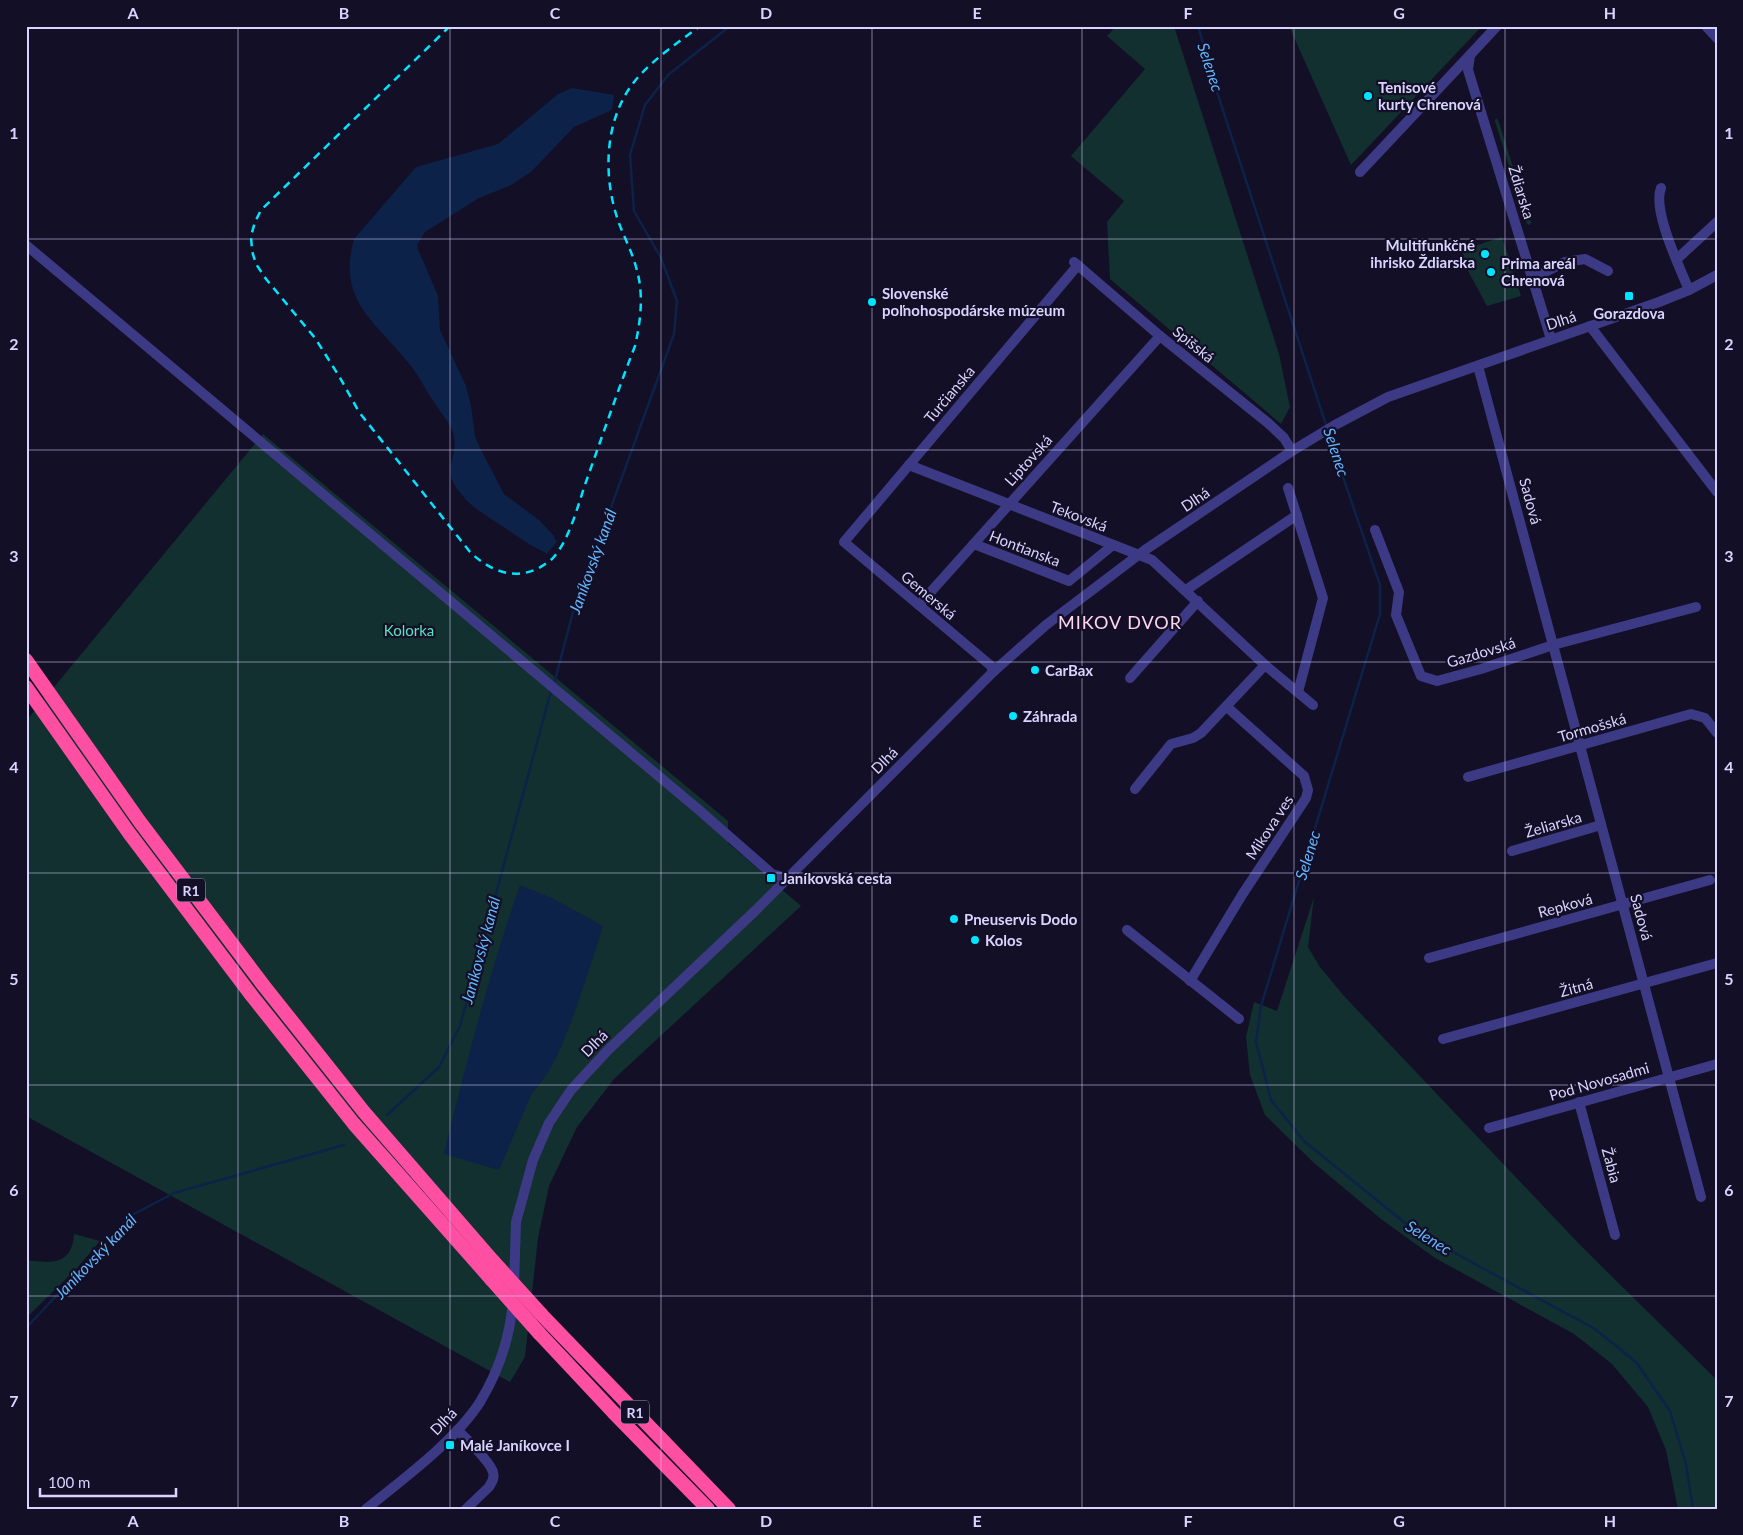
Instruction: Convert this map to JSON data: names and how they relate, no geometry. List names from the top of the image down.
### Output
{
  "streets": {
    "highway": ["R1"],
    "street": [
      "Ždiarska",
      "Dlhá",
      "Spišská",
      "Turčianska",
      "Liptovská",
      "Sadová",
      "Tekovská",
      "Hontianska",
      "Gemerská",
      "Gazdovská",
      "Tormošská",
      "Želiarska",
      "Mikova ves",
      "Repková",
      "Žitná",
      "Pod Novosadmi",
      "Žabia"
    ]
  },
  "crossings": [
    ["Ždiarska", "Dlhá"],
    ["Dlhá", "Spišská"],
    ["Dlhá", "Sadová"],
    ["Dlhá", "Tekovská"],
    ["Dlhá", "Gemerská"],
    ["Spišská", "Turčianska"],
    ["Spišská", "Liptovská"],
    ["Turčianska", "Tekovská"],
    ["Turčianska", "Gemerská"],
    ["Liptovská", "Tekovská"],
    ["Liptovská", "Hontianska"],
    ["Liptovská", "Gemerská"],
    ["Sadová", "Gazdovská"],
    ["Sadová", "Tormošská"],
    ["Sadová", "Želiarska"],
    ["Sadová", "Repková"],
    ["Sadová", "Žitná"],
    ["Sadová", "Pod Novosadmi"],
    ["Tekovská", "Hontianska"],
    ["Pod Novosadmi", "Žabia"]
  ],
  "districts": ["MIKOV DVOR"],
  "water": ["Selenec", "Janíkovský kanál"],
  "parks": ["Kolorka"],
  "places": {
    "other": [
      "Tenisové kurty Chrenová",
      "Multifunkčné ihrisko Ždiarska",
      "Prima areál Chrenová",
      "Slovenské poľnohospodárske múzeum",
      "CarBax",
      "Záhrada",
      "Pneuservis Dodo",
      "Kolos"
    ],
    "transit": ["Gorazdova", "Janíkovská cesta", "Malé Janíkovce I"]
  },
  "scale_bar": "100 m",
  "grid": {
    "columns": [
      "A",
      "B",
      "C",
      "D",
      "E",
      "F",
      "G",
      "H"
    ],
    "rows": [
      "1",
      "2",
      "3",
      "4",
      "5",
      "6",
      "7"
    ]
  }
}
